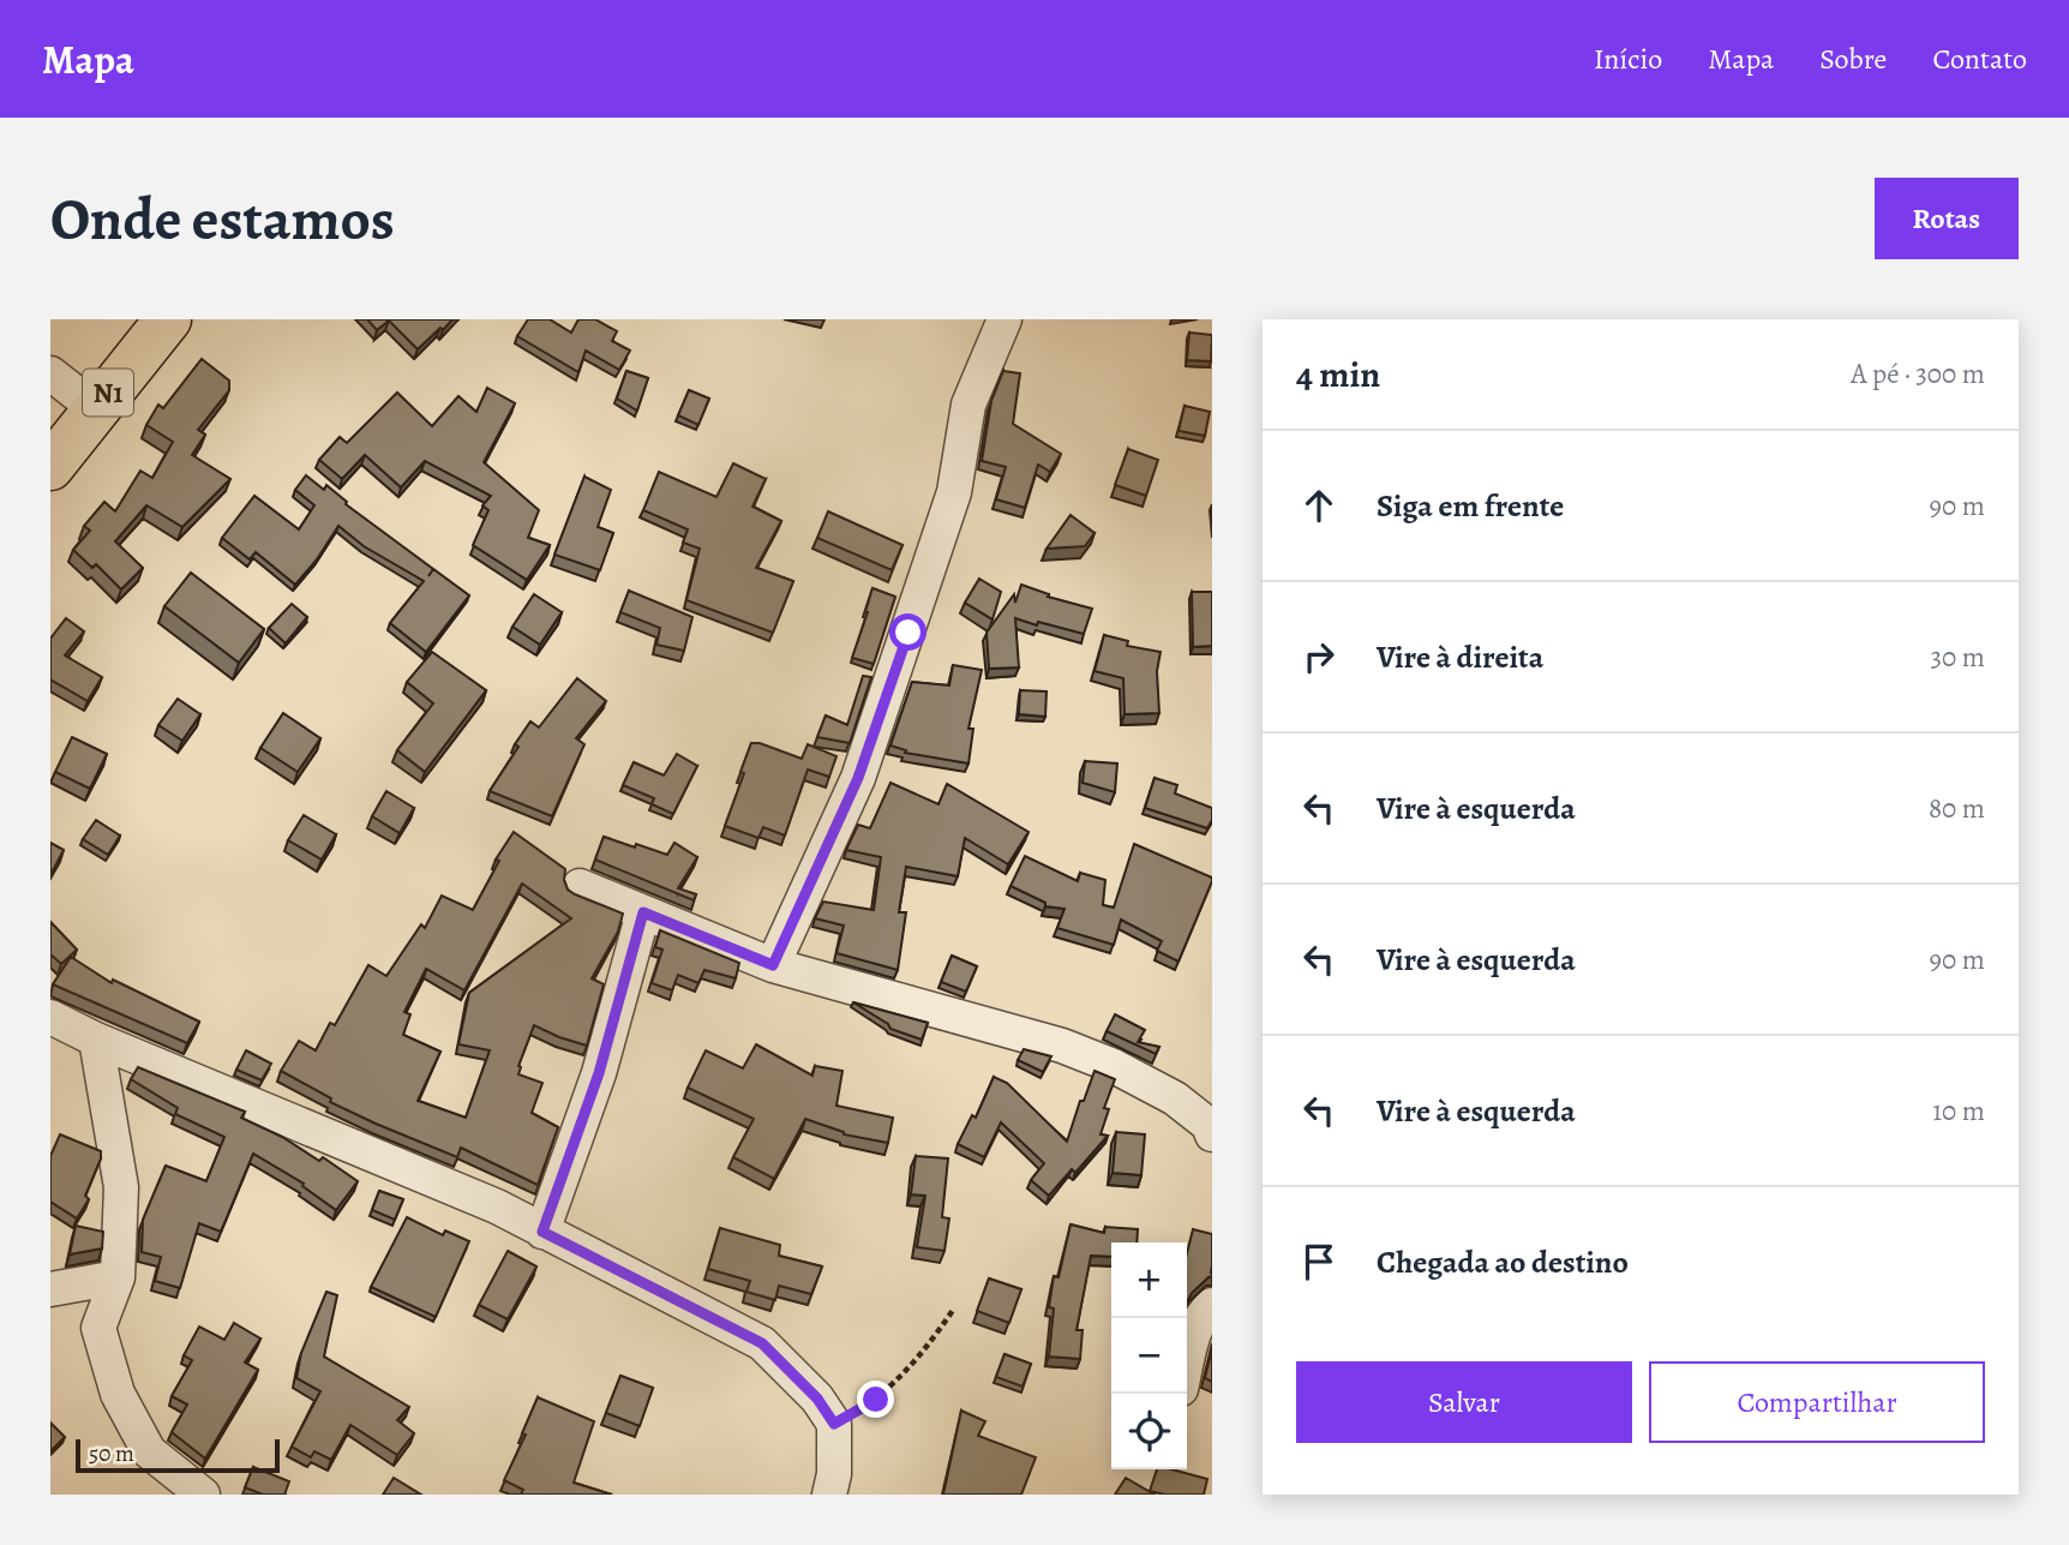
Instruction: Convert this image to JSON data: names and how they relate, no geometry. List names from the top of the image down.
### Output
{
  "streets": {
    "highway": ["N1"]
  },
  "scale_bar": "50 m",
  "page": {
    "header": "Mapa",
    "nav": [
      "Início",
      "Mapa",
      "Sobre",
      "Contato"
    ],
    "buttons": [
      "Rotas",
      ["Salvar", "Compartilhar"]
    ],
    "title": "Onde estamos",
    "heading": ["4 min", "A pé · 300 m"],
    "list": [
      ["Siga em frente", "90 m"],
      ["Vire à direita", "30 m"],
      ["Vire à esquerda", "80 m"],
      ["Vire à esquerda", "90 m"],
      ["Vire à esquerda", "10 m"],
      "Chegada ao destino"
    ],
    "map_buttons": ["+", "−"],
    "scale": "50 m"
  }
}
